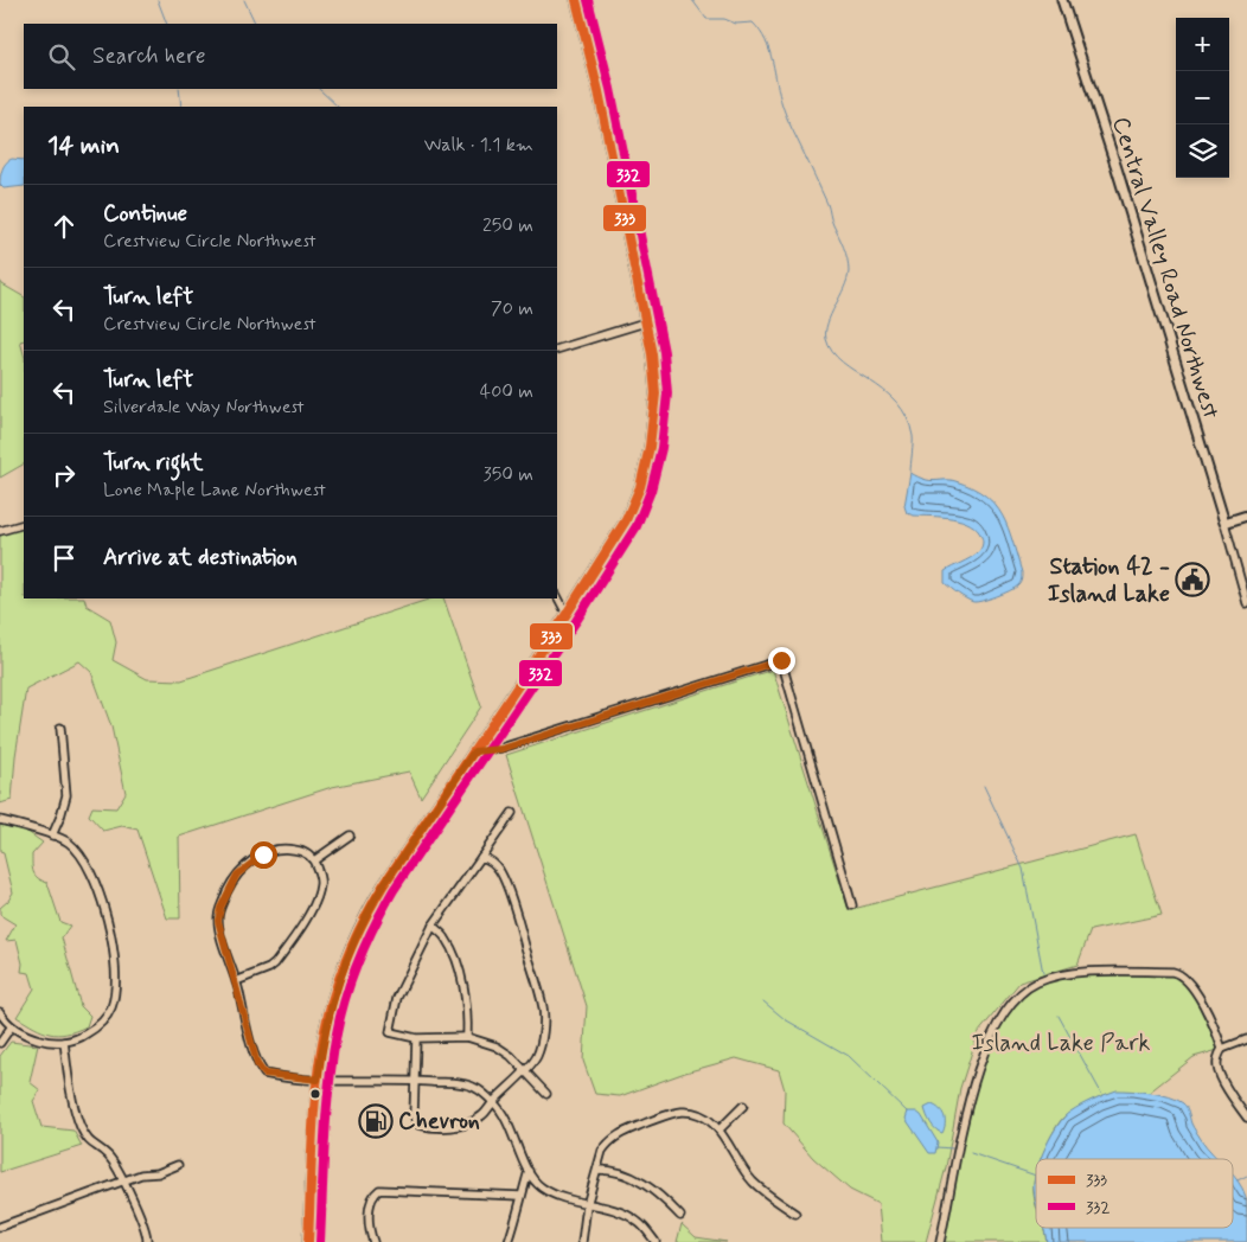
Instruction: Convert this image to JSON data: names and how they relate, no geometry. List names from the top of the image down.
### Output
{
  "streets": {
    "main road": ["Central Valley Road Northwest"]
  },
  "parks": ["Island Lake Park"],
  "places": {
    "public building": ["Station 42 - Island Lake"],
    "fuel station": ["Chevron"]
  },
  "lines": ["transit line 333", "transit line 332"],
  "legend": ["333", "332"],
  "page": {
    "map_buttons": ["+", "−"],
    "search": "Search here",
    "heading": ["14 min", "Walk · 1.1 km"],
    "list": [
      ["Continue", "Crestview Circle Northwest", "250 m"],
      ["Turn left", "Crestview Circle Northwest", "70 m"],
      ["Turn left", "Silverdale Way Northwest", "400 m"],
      ["Turn right", "Lone Maple Lane Northwest", "350 m"],
      "Arrive at destination"
    ]
  }
}
